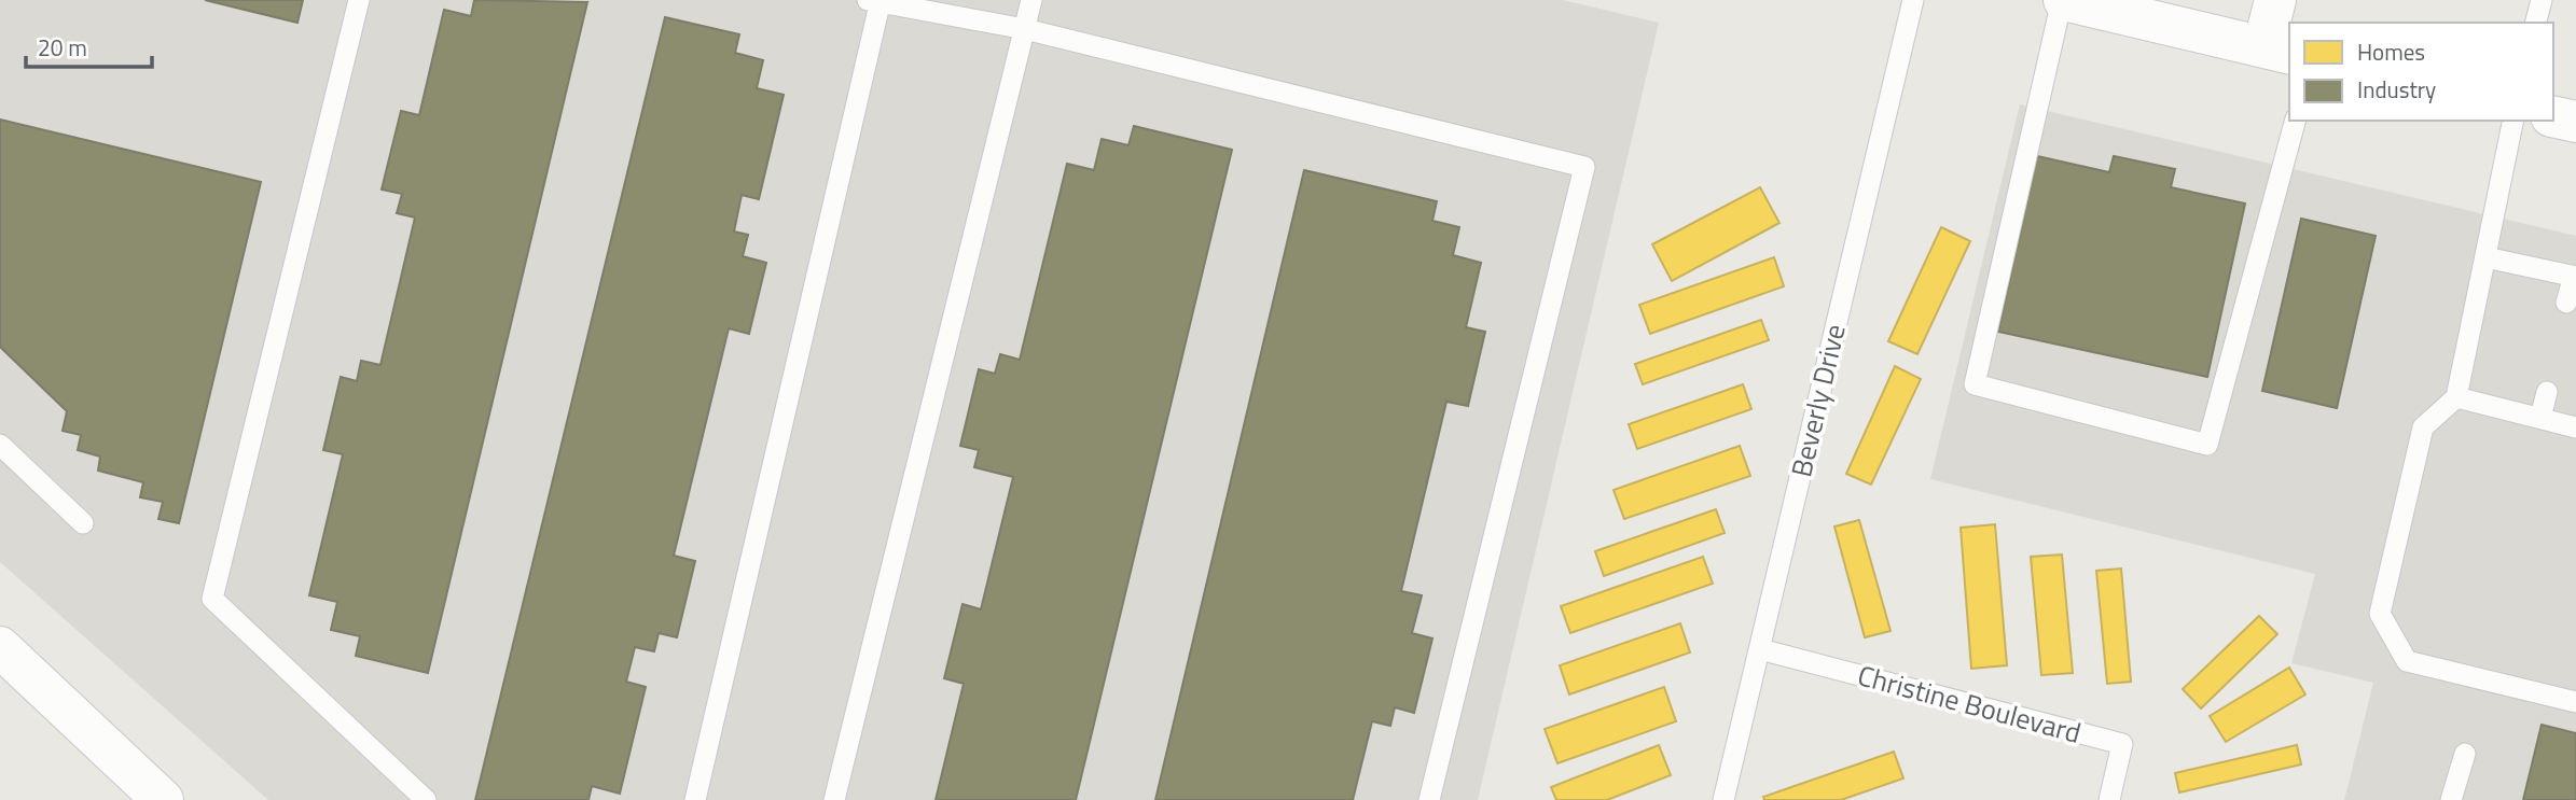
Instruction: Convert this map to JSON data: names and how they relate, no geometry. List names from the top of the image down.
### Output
{
  "streets": {
    "lane": ["Beverly Drive", "Christine Boulevard"]
  },
  "crossings": [
    ["Beverly Drive", "Christine Boulevard"]
  ],
  "legend": ["Homes", "Industry"],
  "scale_bar": "20 m"
}
